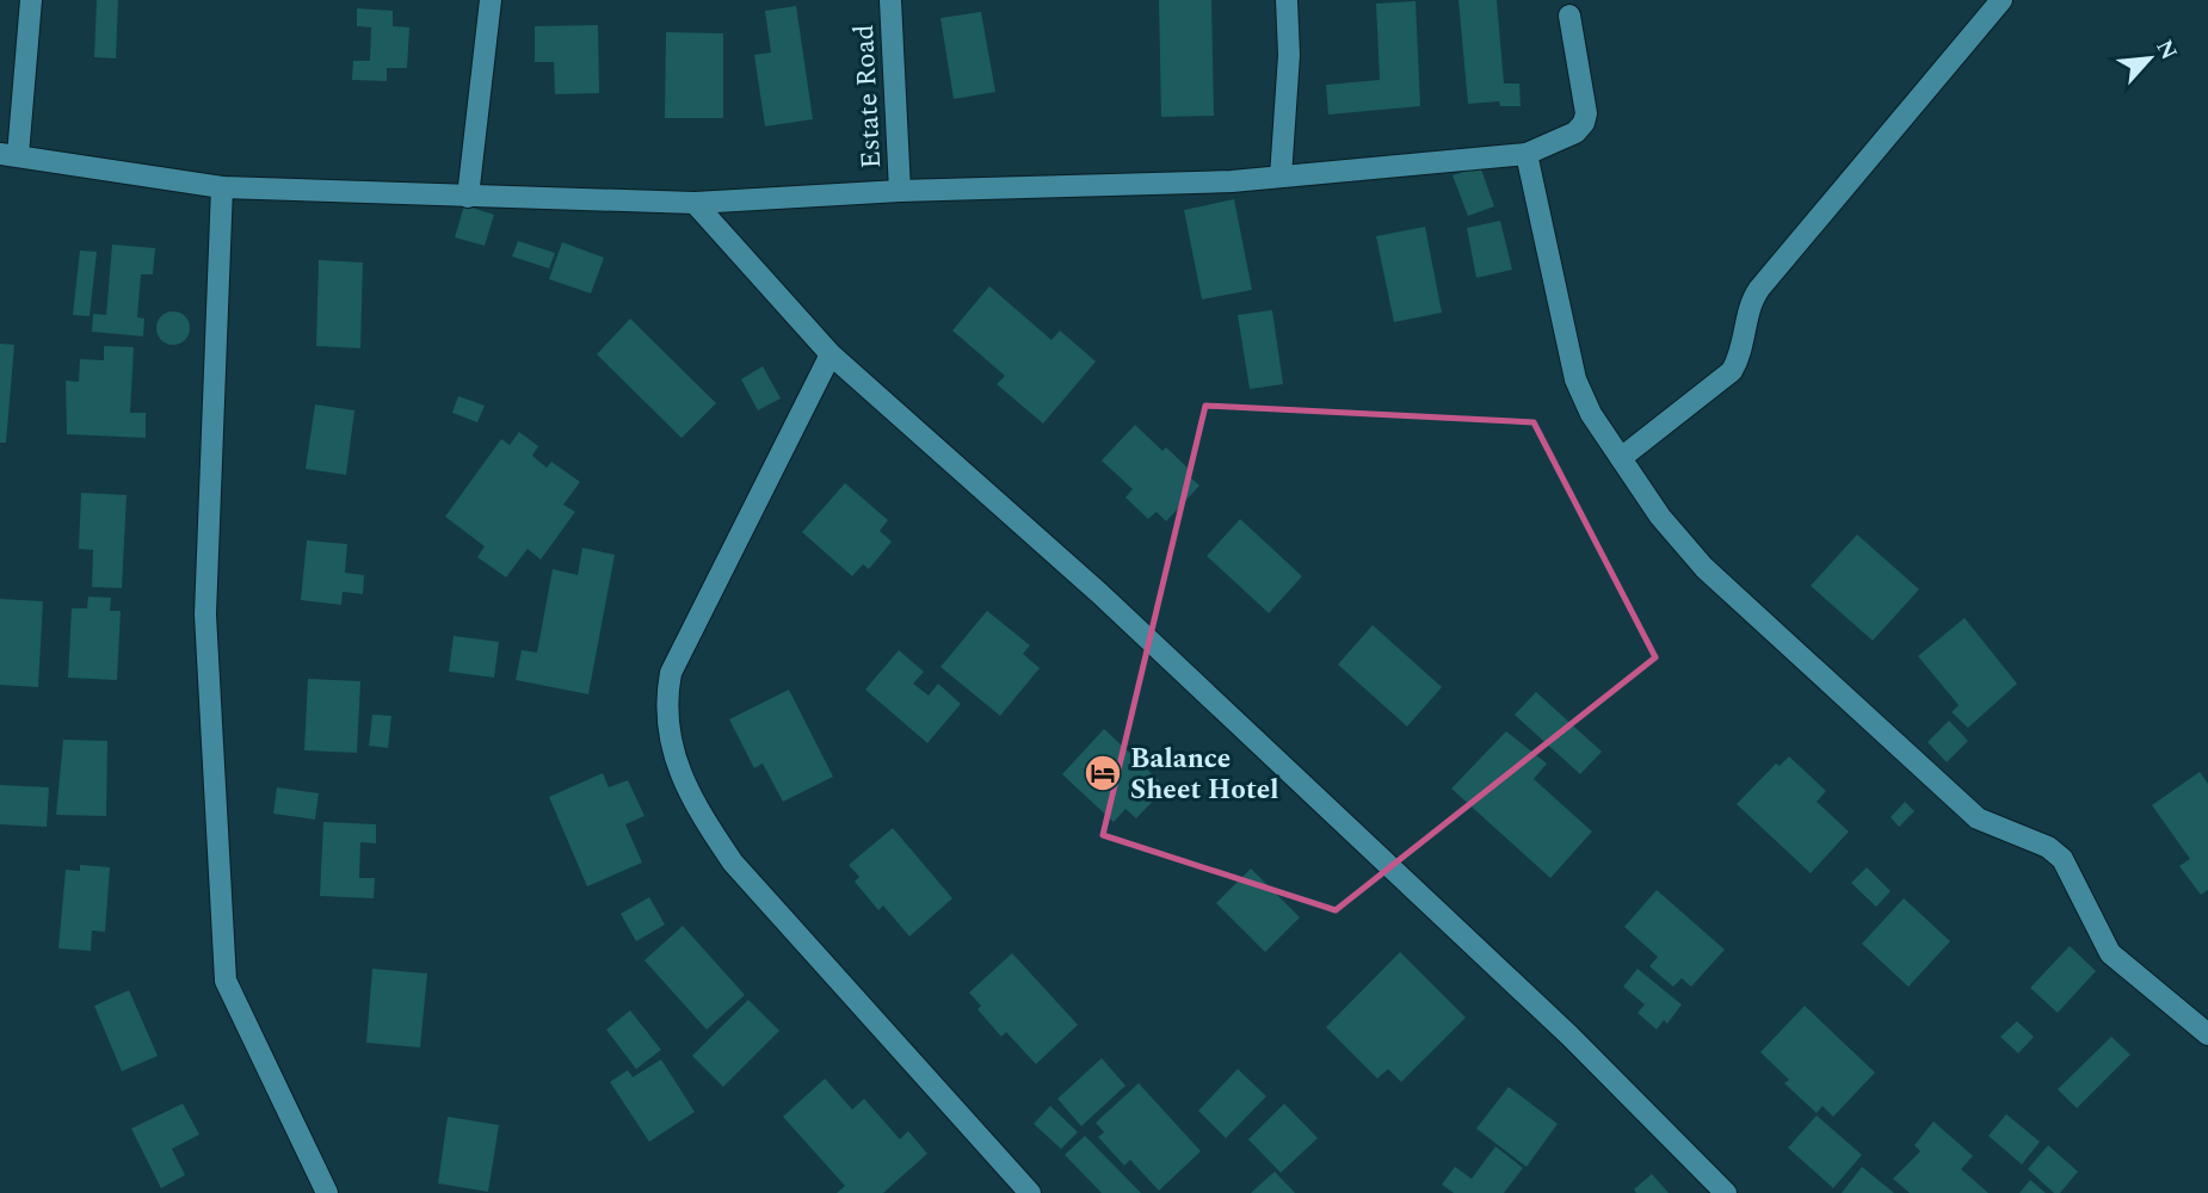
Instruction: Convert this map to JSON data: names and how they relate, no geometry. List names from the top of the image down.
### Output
{
  "streets": {
    "street": ["Estate Road"]
  },
  "places": {
    "hotel": ["Balance Sheet Hotel"]
  },
  "north": "top right"
}
